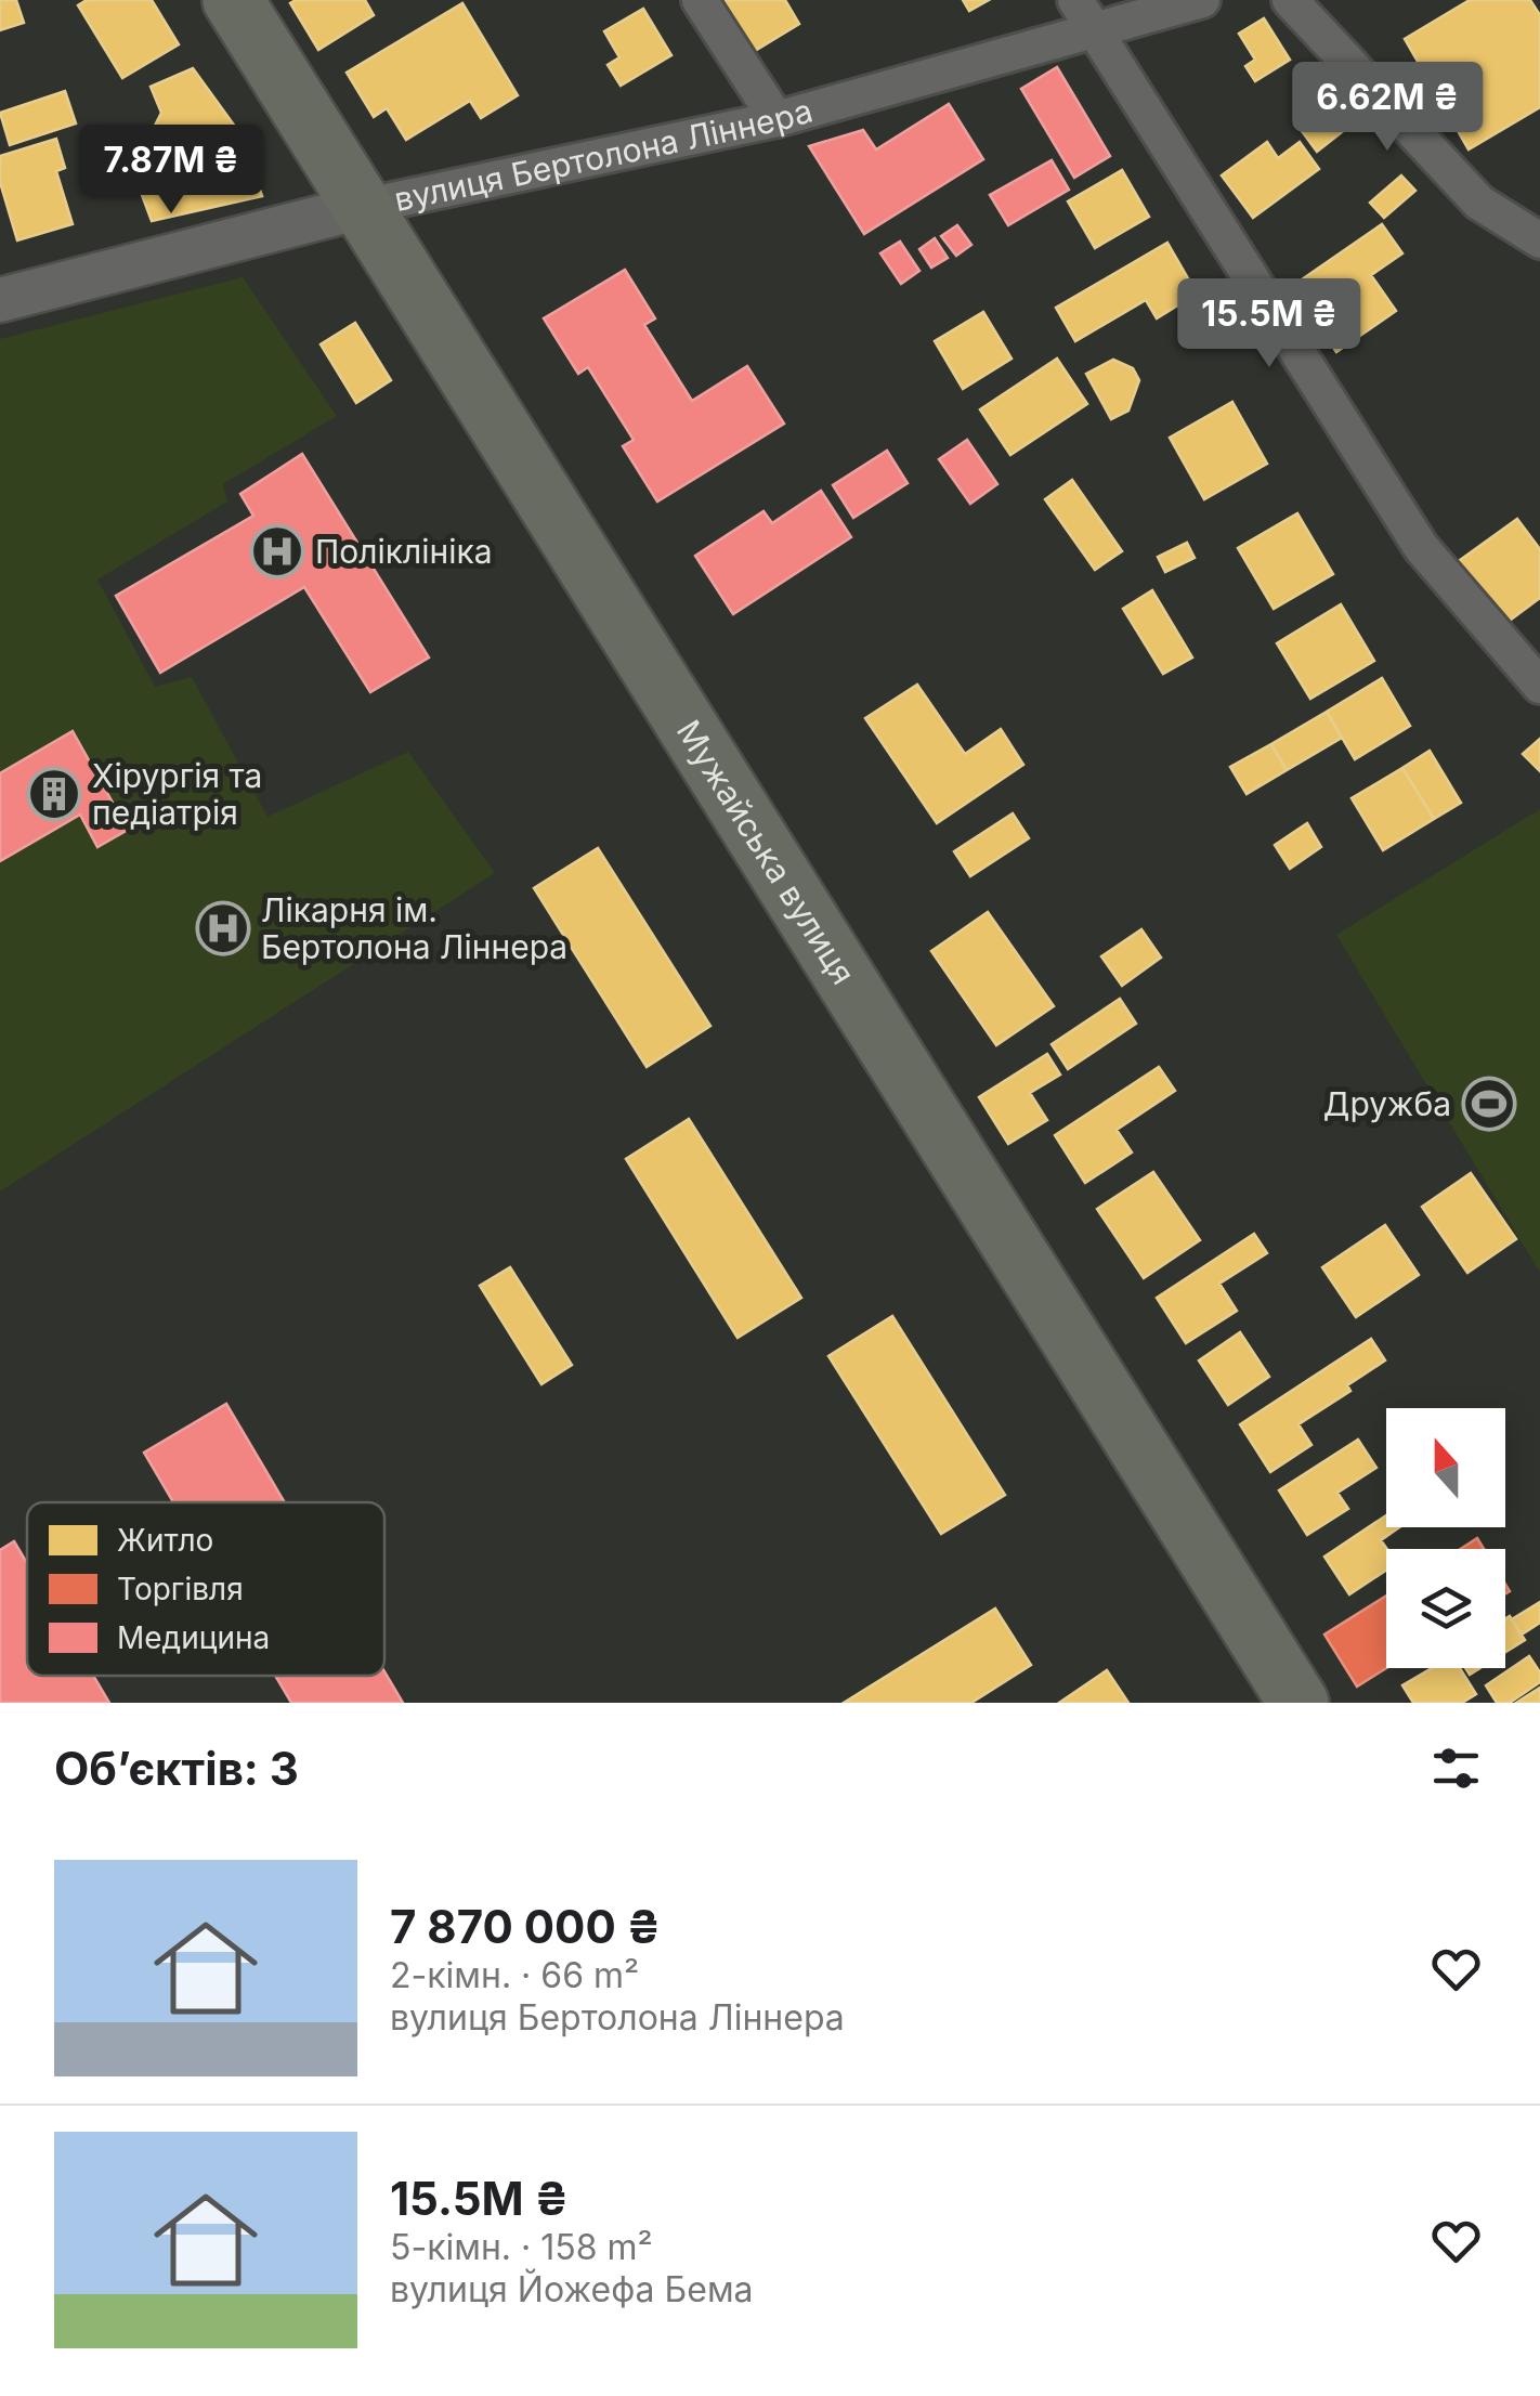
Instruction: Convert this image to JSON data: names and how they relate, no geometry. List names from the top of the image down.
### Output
{
  "streets": {
    "highway": ["Мужайська вулиця"],
    "street": ["вулиця Бертолона Ліннера"]
  },
  "crossings": [
    ["вулиця Бертолона Ліннера", "Мужайська вулиця"]
  ],
  "places": {
    "hospital": ["Поліклініка", "Лікарня ім. Бертолона Ліннера"],
    "building": ["Хірургія та педіатрія"],
    "sports": ["Дружба"]
  },
  "legend": ["Житло", "Торгівля", "Медицина"],
  "north": "top",
  "page": {
    "price": ["6.62M ₴", "7.87M ₴", "15.5M ₴"],
    "heading": "Об’єктів: 3",
    "list": [
      {
        "name": "7 870 000 ₴",
        "note": "2-кімн. · 66 m² · вулиця Бертолона Ліннера"
      },
      {
        "name": "15.5M ₴",
        "note": "5-кімн. · 158 m² · вулиця Йожефа Бема"
      }
    ]
  }
}
